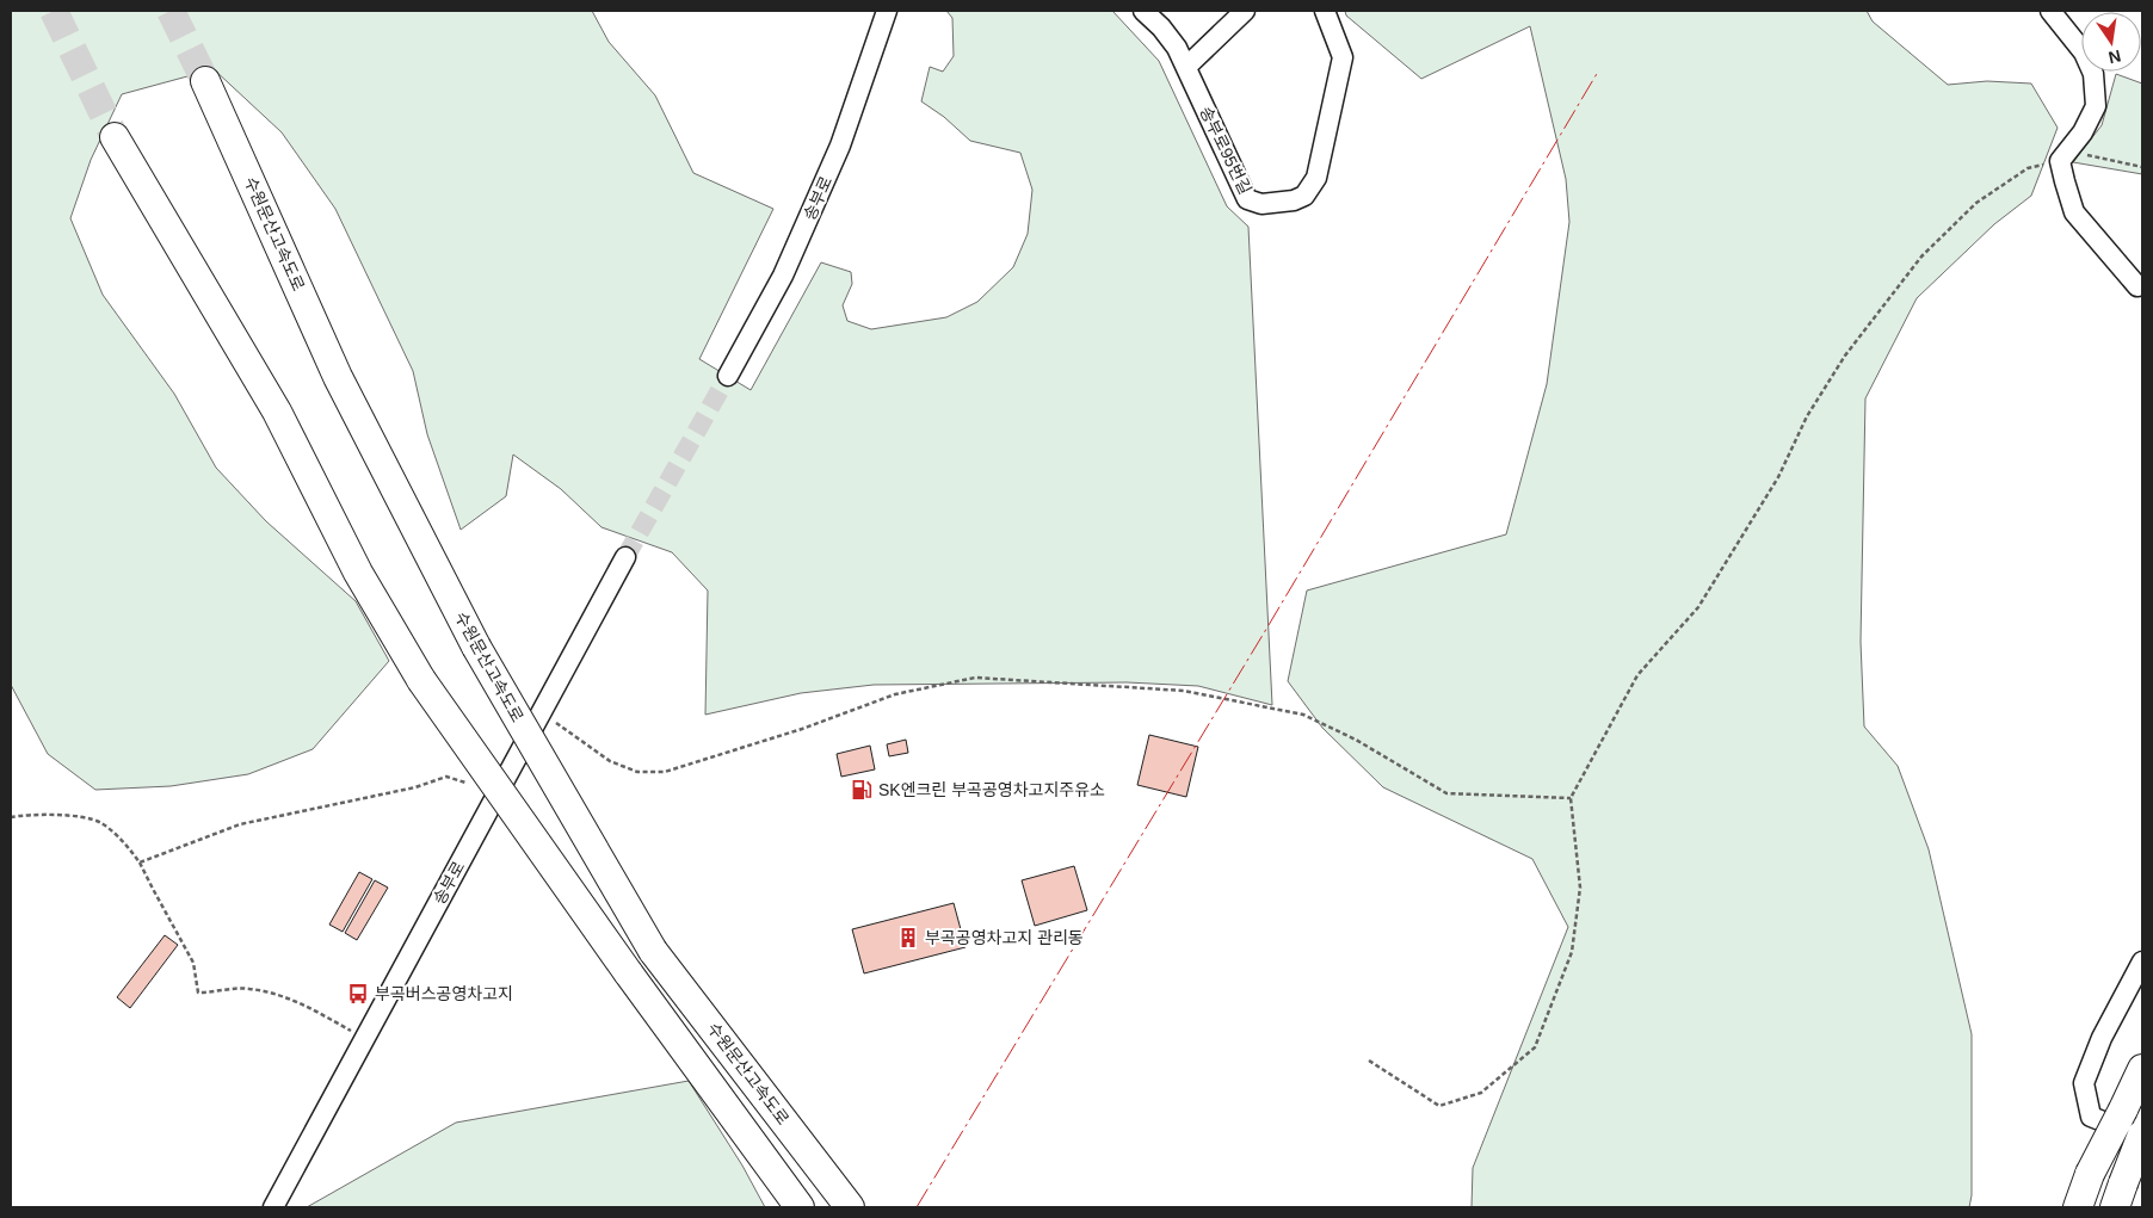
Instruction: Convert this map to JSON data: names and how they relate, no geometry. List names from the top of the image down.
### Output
{
  "streets": {
    "highway": ["수원문산고속도로"],
    "street": ["송부로95번길", "송부로"]
  },
  "places": {
    "fuel station": ["SK엔크린 부곡공영차고지주유소"],
    "building": ["부곡공영차고지 관리동"],
    "bus stop": ["부곡버스공영차고지"]
  },
  "north": "bottom"
}
